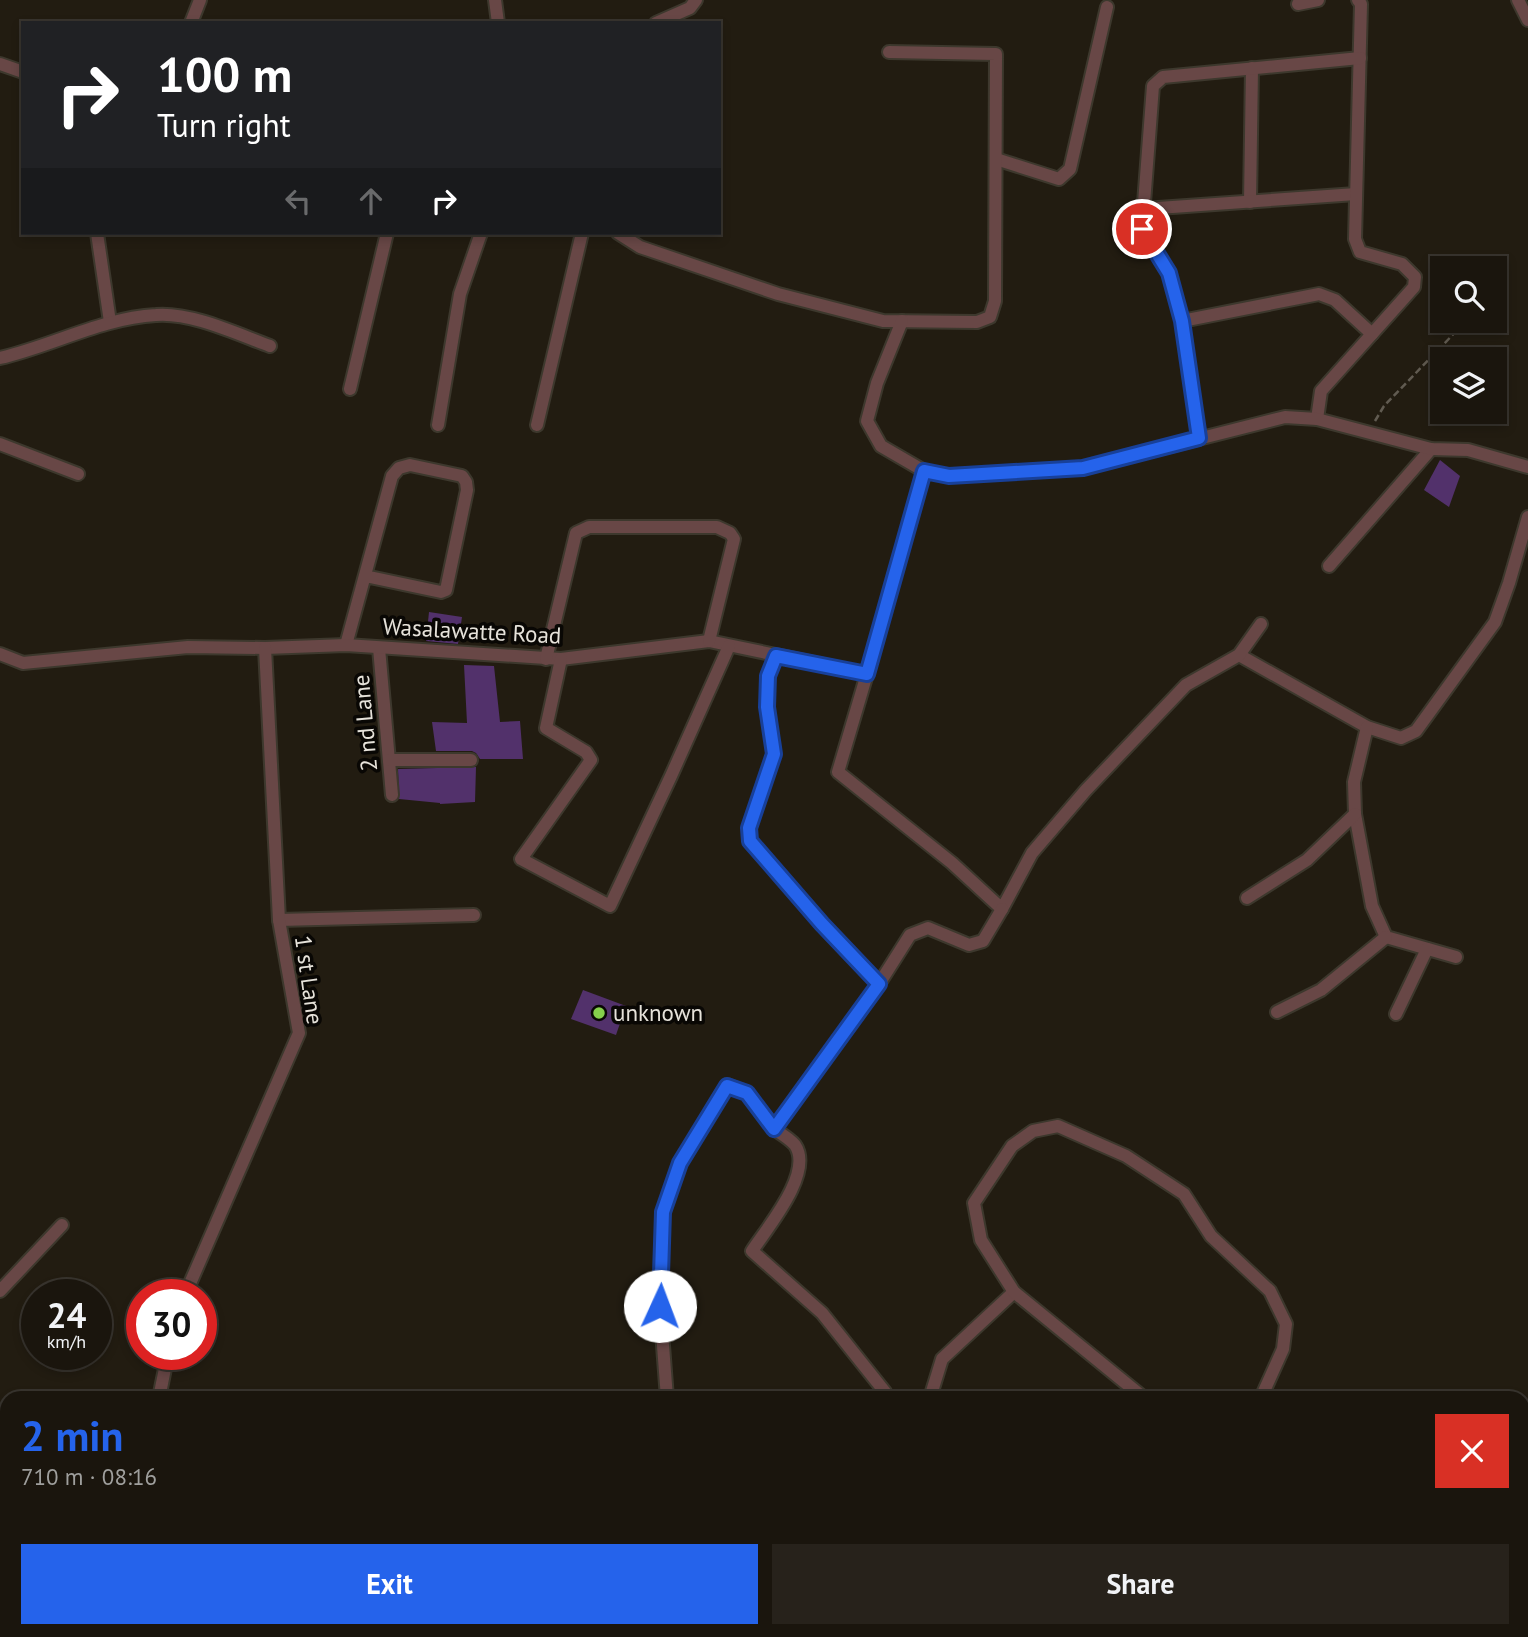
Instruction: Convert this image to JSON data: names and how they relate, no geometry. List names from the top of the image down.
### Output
{
  "streets": {
    "street": ["Wasalawatte Road", "2 nd Lane", "1 st Lane"]
  },
  "crossings": [
    ["Wasalawatte Road", "2 nd Lane"],
    ["Wasalawatte Road", "1 st Lane"]
  ],
  "places": ["unknown"],
  "page": {
    "turn": ["100 m", "Turn right"],
    "speed": "24 km/h",
    "limit": "30",
    "heading": ["2 min", "710 m · 08:16"],
    "buttons": ["Exit", "Share"]
  }
}
